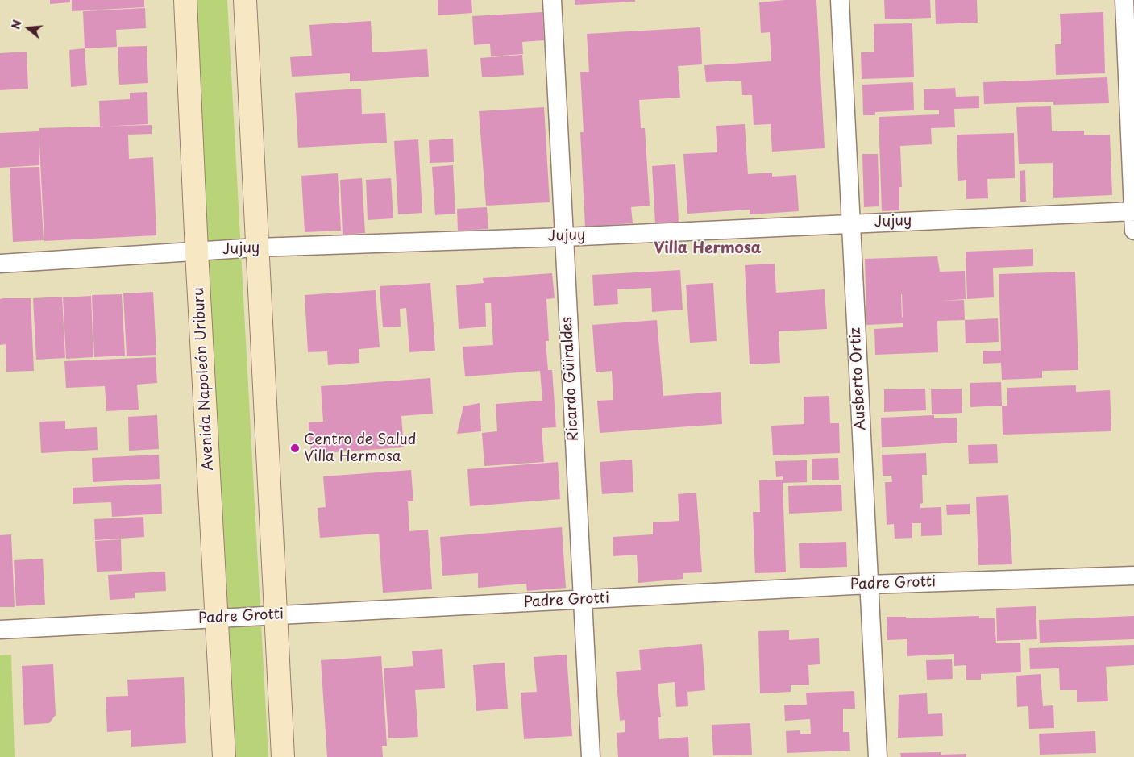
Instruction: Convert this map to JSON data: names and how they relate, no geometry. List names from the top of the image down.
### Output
{
  "streets": {
    "main road": ["Avenida Napoleón Uriburu"],
    "street": [
      "Jujuy",
      "Ricardo Güiraldes",
      "Ausberto Ortiz",
      "Padre Grotti"
    ]
  },
  "crossings": [
    ["Jujuy", "Avenida Napoleón Uriburu"],
    ["Jujuy", "Ricardo Güiraldes"],
    ["Jujuy", "Ausberto Ortiz"],
    ["Avenida Napoleón Uriburu", "Padre Grotti"],
    ["Ricardo Güiraldes", "Padre Grotti"],
    ["Ausberto Ortiz", "Padre Grotti"]
  ],
  "districts": ["Villa Hermosa"],
  "places": ["Centro de Salud Villa Hermosa"],
  "north": "left"
}
